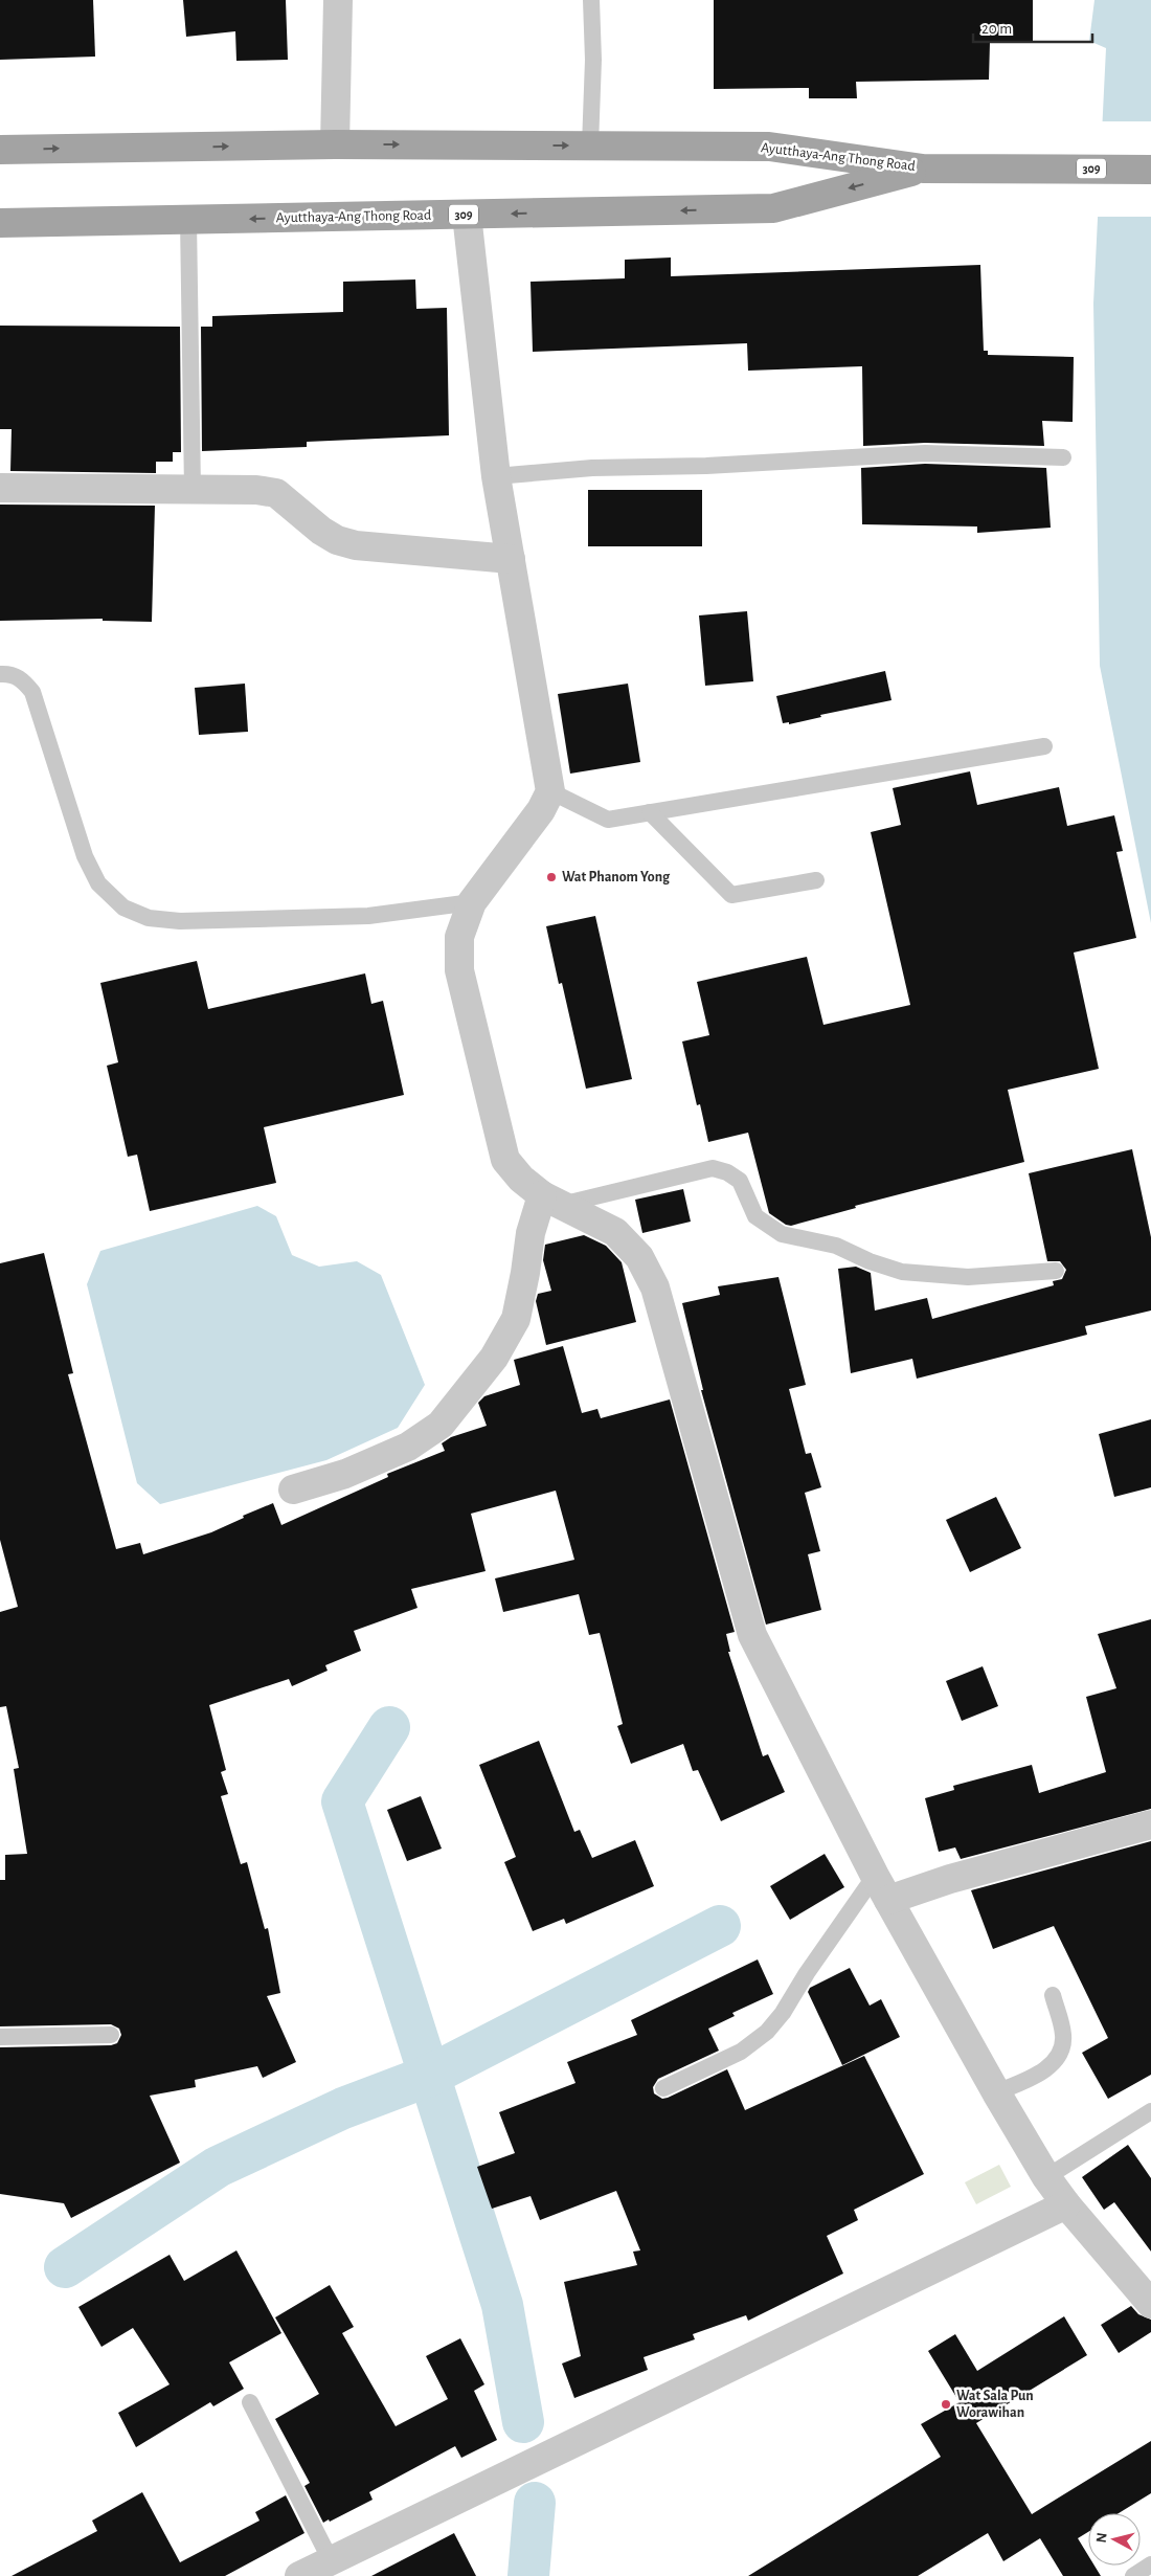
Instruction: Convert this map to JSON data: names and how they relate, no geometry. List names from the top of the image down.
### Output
{
  "streets": {
    "main road": ["Ayutthaya-Ang Thong Road", "309"]
  },
  "places": ["Wat Phanom Yong", "Wat Sala Pun Worawihan"],
  "scale_bar": "20 m",
  "north": "left"
}
